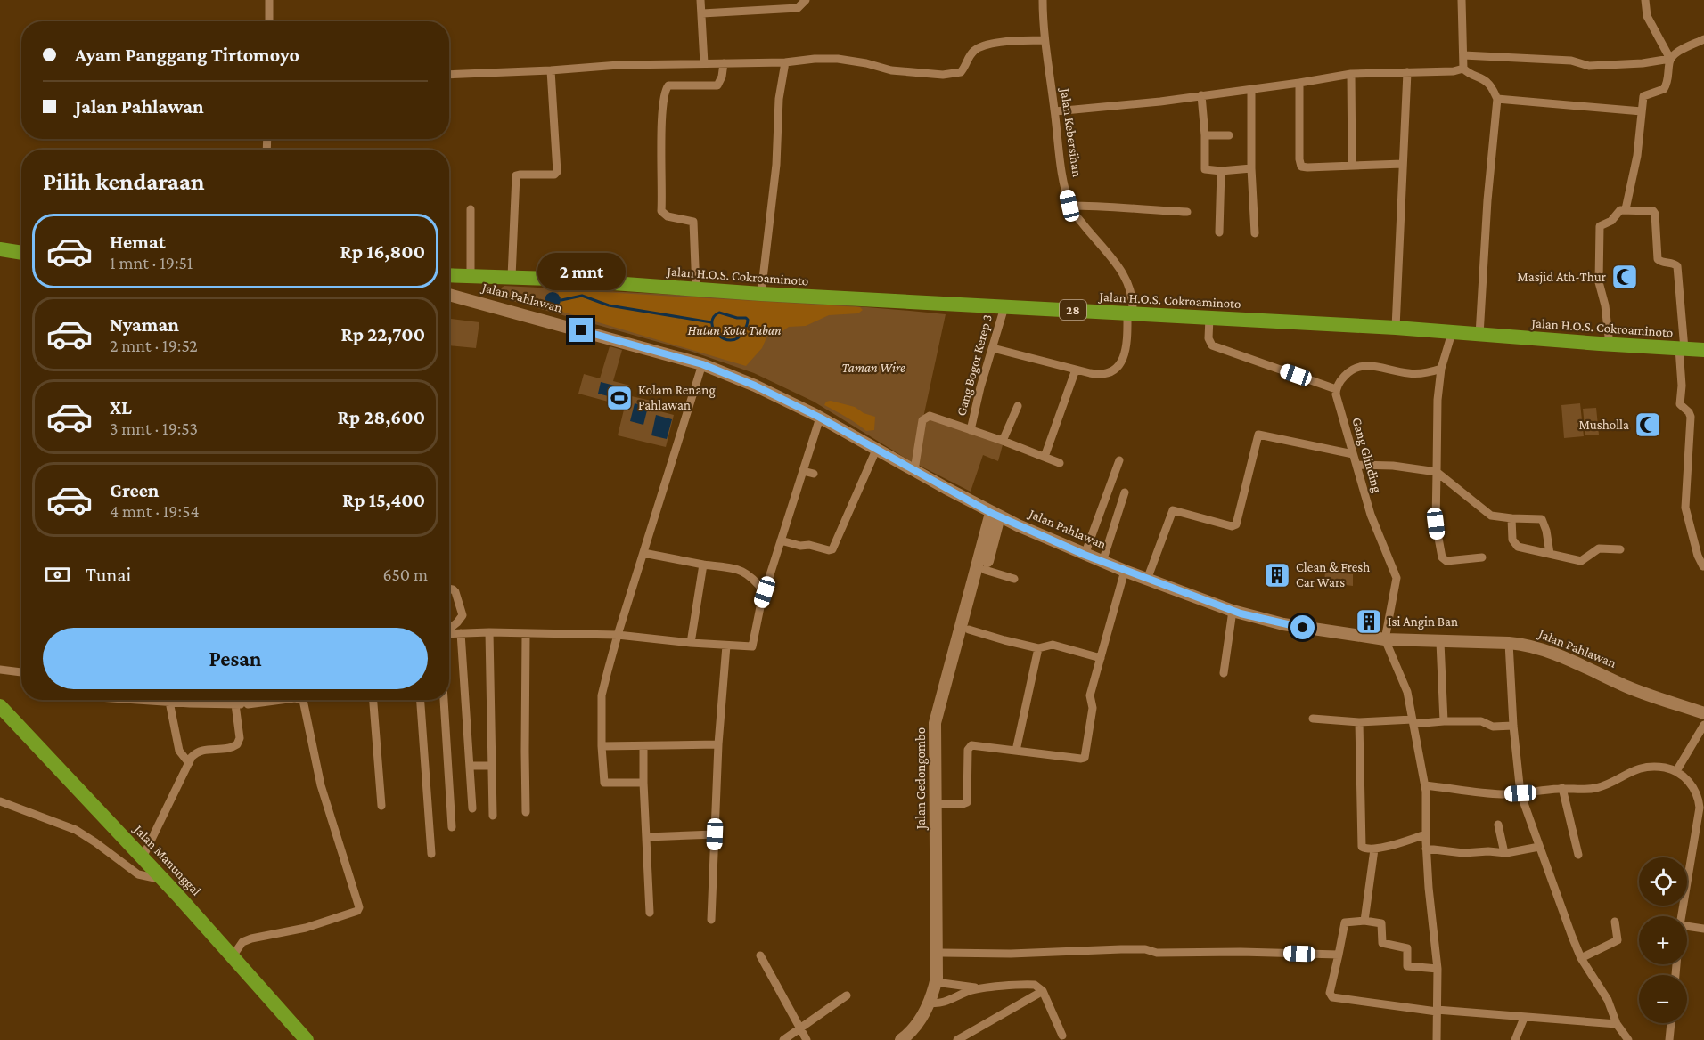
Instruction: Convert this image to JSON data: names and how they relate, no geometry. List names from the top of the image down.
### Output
{
  "streets": {
    "highway": ["Jalan H.O.S. Cokroaminoto", "28", "Jalan Manunggal"],
    "main road": ["Jalan Pahlawan", "Jalan Gedongombo"],
    "street": ["Jalan Kebersihan", "Gang Bogor Kerep 3", "Gang Glinding"]
  },
  "crossings": [
    ["Jalan Kebersihan", "Jalan H.O.S. Cokroaminoto"],
    ["Jalan H.O.S. Cokroaminoto", "Gang Bogor Kerep 3"],
    ["Jalan Pahlawan", "Gang Bogor Kerep 3"],
    ["Jalan Pahlawan", "Gang Glinding"],
    ["Jalan Pahlawan", "Jalan Gedongombo"]
  ],
  "parks": ["Hutan Kota Tuban", "Taman Wire"],
  "places": {
    "mosque": ["Masjid Ath-Thur", "Musholla"],
    "sports": ["Kolam Renang Pahlawan"],
    "building": ["Clean & Fresh Car Wars", "Isi Angin Ban"]
  },
  "page": {
    "banner": ["Ayam Panggang Tirtomoyo", "Jalan Pahlawan"],
    "heading": "Pilih kendaraan",
    "list": [
      {
        "name": "Hemat",
        "note": "1 mnt · 19:51",
        "value": "Rp 16,800"
      },
      {
        "name": "Nyaman",
        "note": "2 mnt · 19:52",
        "value": "Rp 22,700"
      },
      {
        "name": "XL",
        "note": "3 mnt · 19:53",
        "value": "Rp 28,600"
      },
      {
        "name": "Green",
        "note": "4 mnt · 19:54",
        "value": "Rp 15,400"
      }
    ],
    "bubble": "2 mnt",
    "pay": ["Tunai", "650 m"],
    "buttons": "Pesan",
    "map_buttons": ["+", "−"]
  }
}
